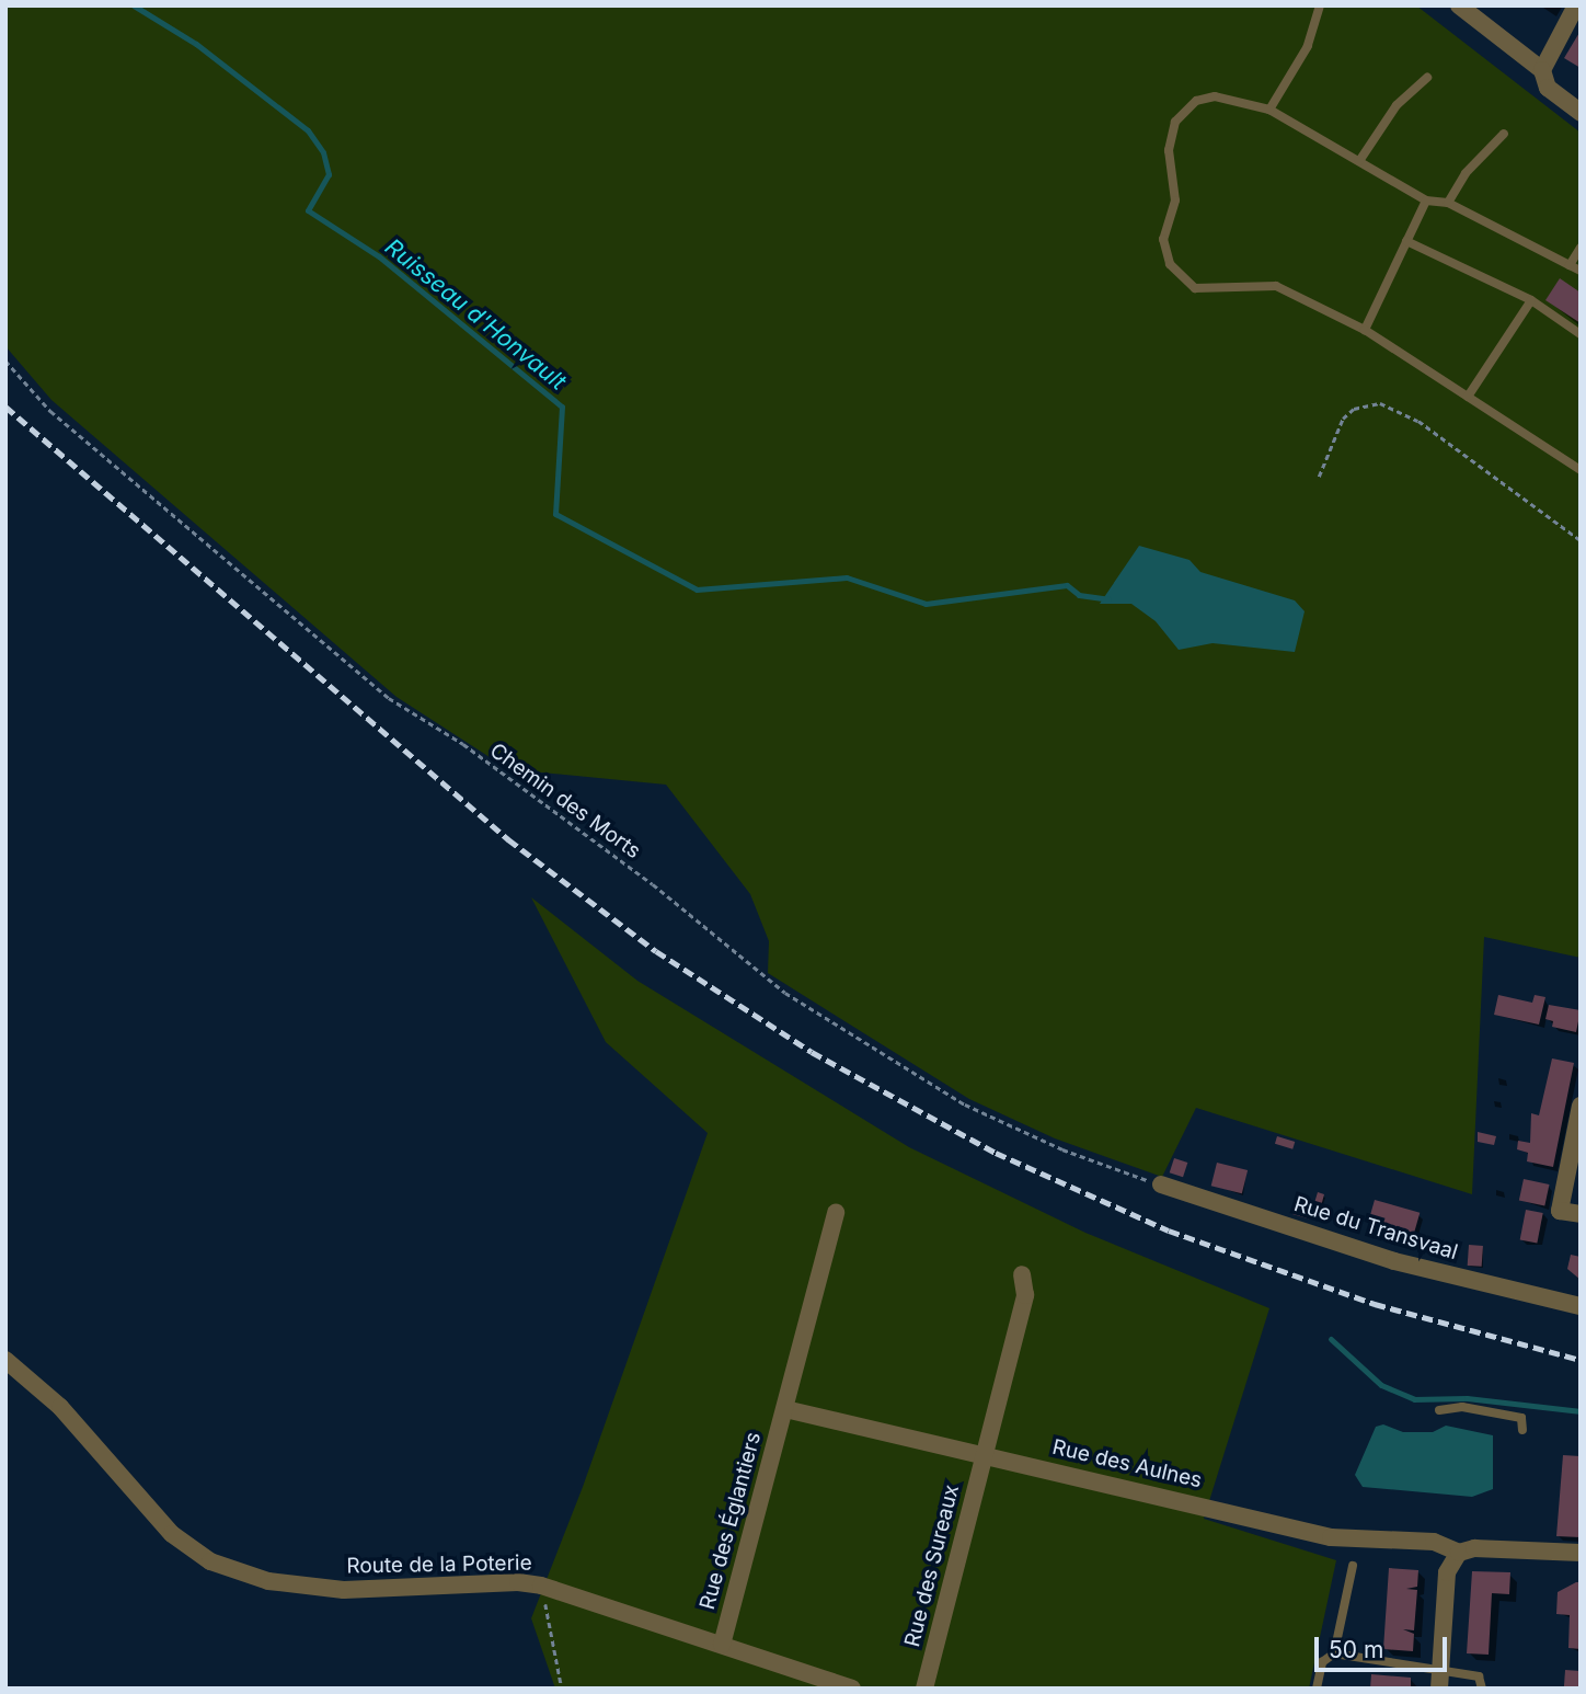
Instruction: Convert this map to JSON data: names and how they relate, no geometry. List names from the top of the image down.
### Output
{
  "streets": {
    "street": [
      "Rue du Transvaal",
      "Rue des Aulnes",
      "Rue des Églantiers",
      "Route de la Poterie",
      "Rue des Sureaux"
    ],
    "path": ["Chemin des Morts"]
  },
  "crossings": [
    ["Chemin des Morts", "Rue du Transvaal"],
    ["Rue des Aulnes", "Rue des Églantiers"],
    ["Rue des Aulnes", "Rue des Sureaux"],
    ["Rue des Églantiers", "Route de la Poterie"]
  ],
  "water": ["Ruisseau d'Honvault"],
  "scale_bar": "50 m"
}
